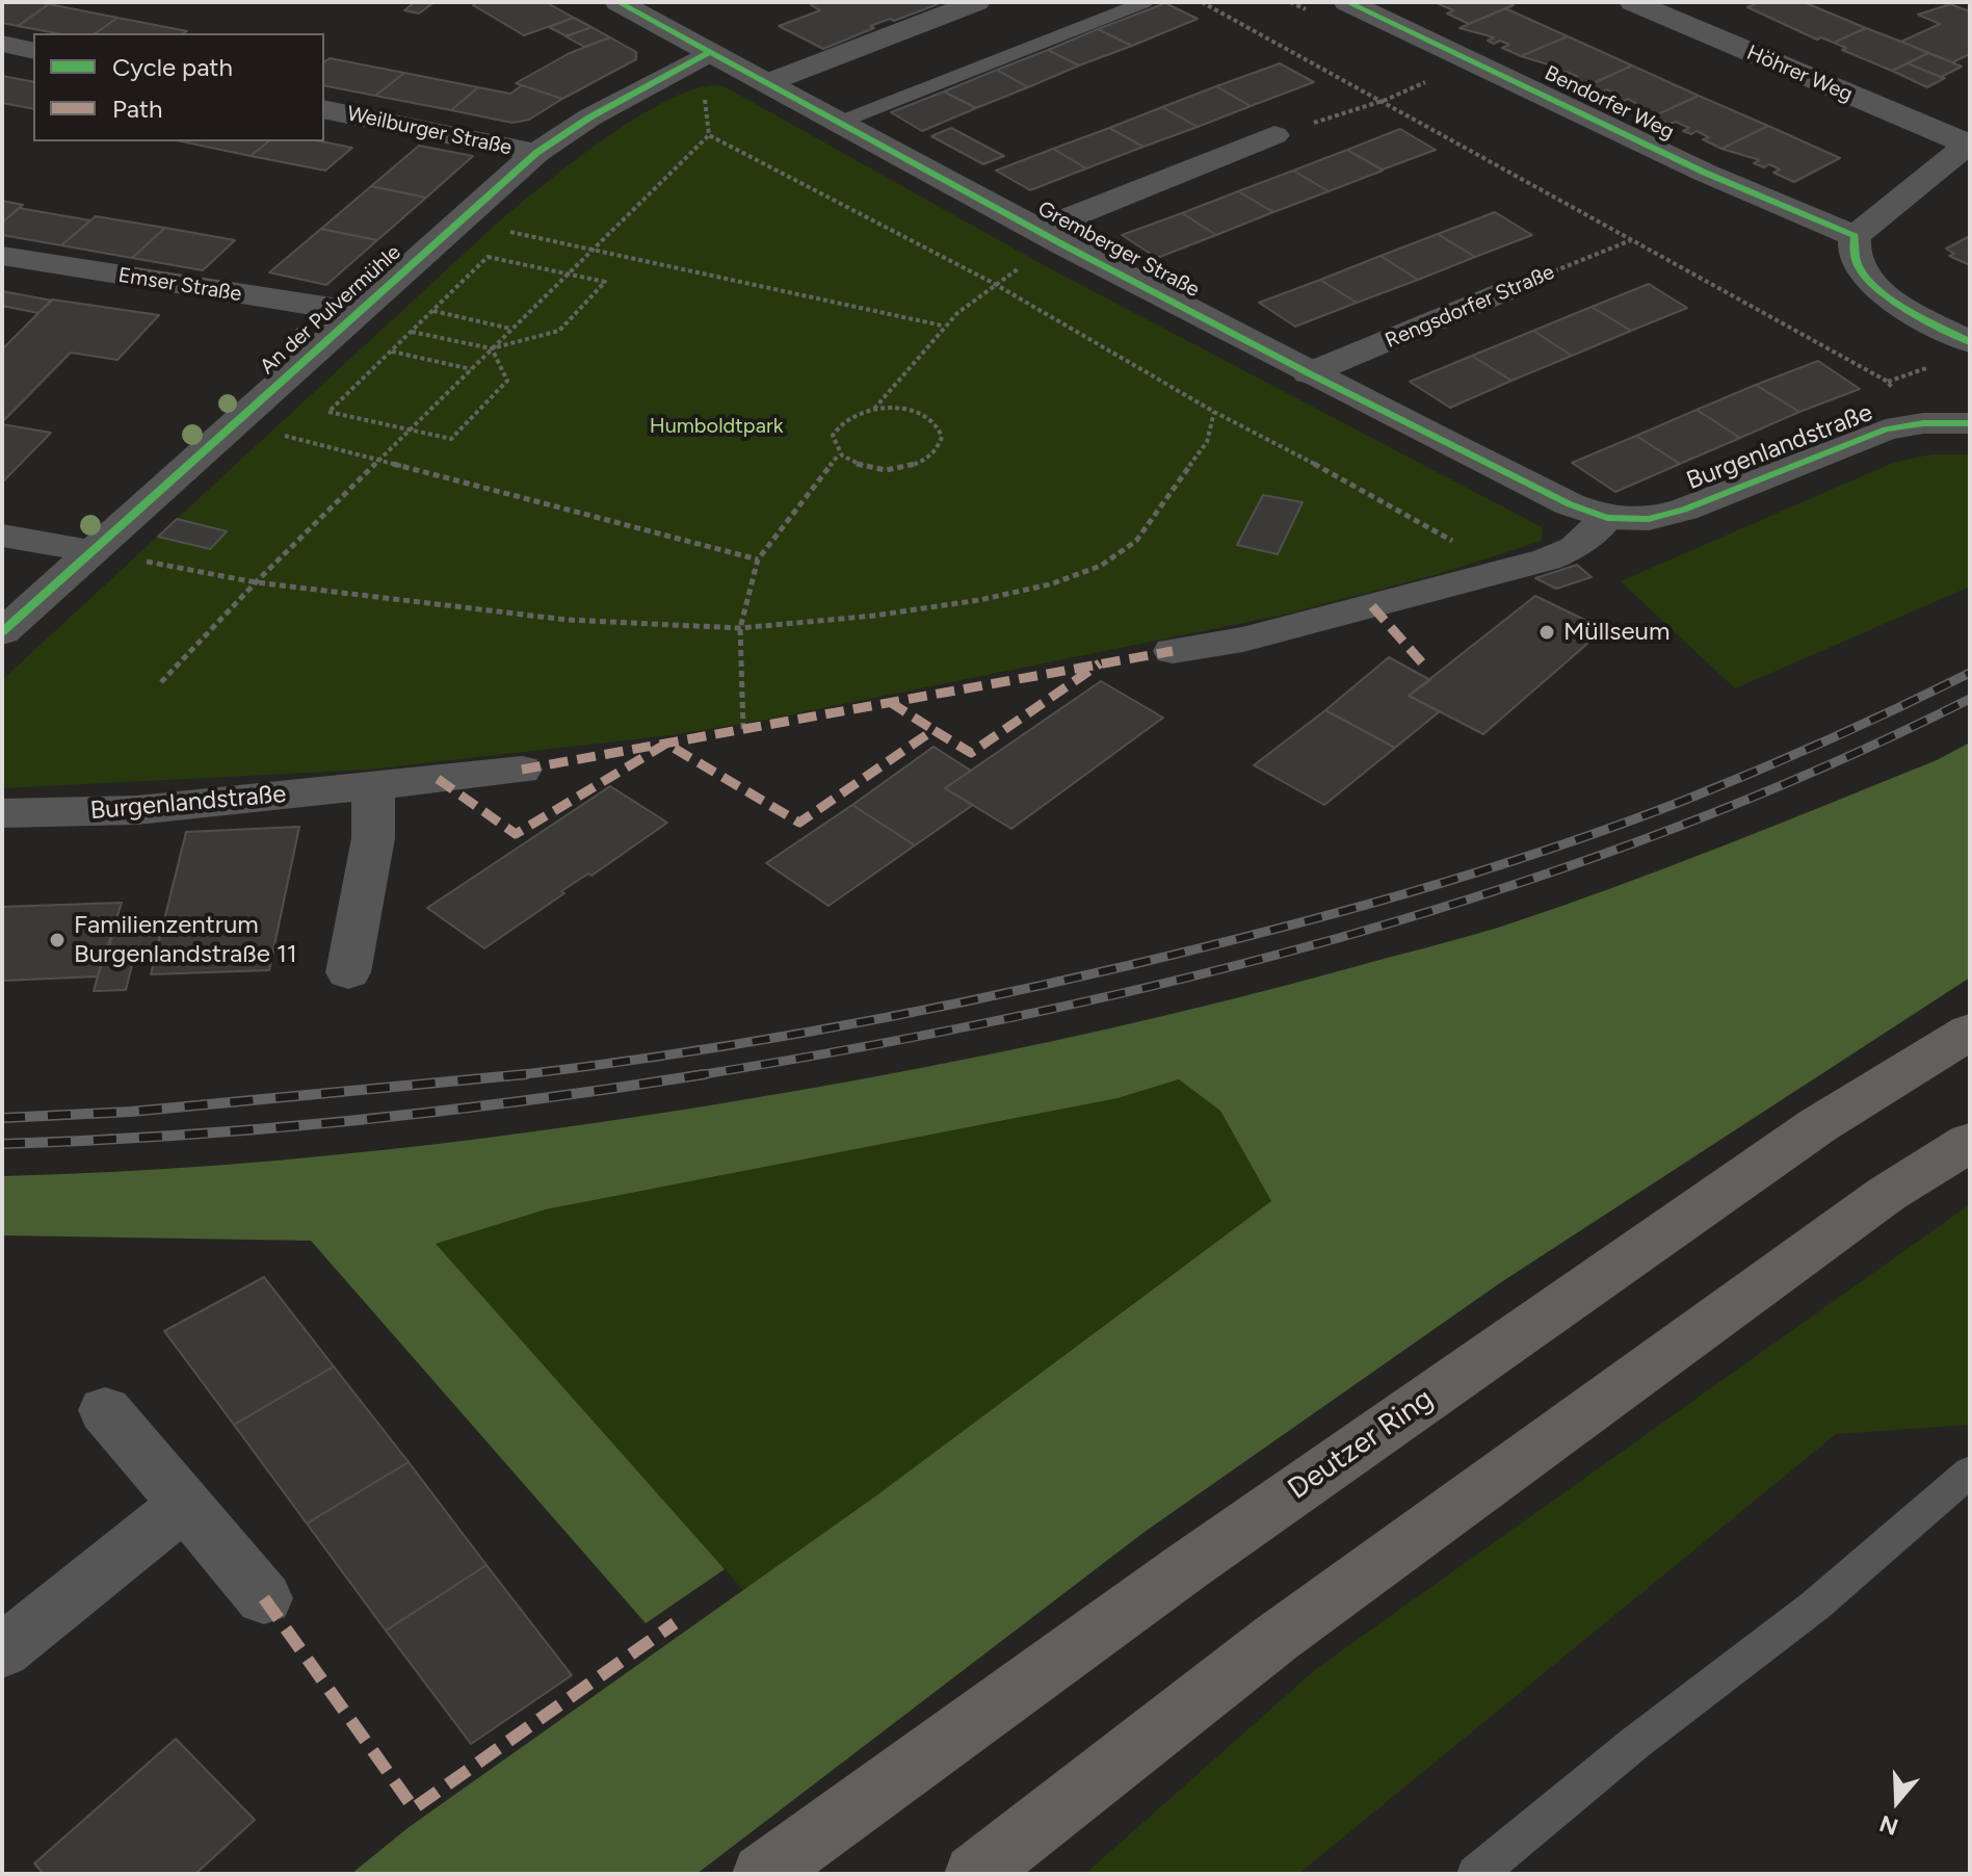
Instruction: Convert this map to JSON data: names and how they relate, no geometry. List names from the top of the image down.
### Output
{
  "streets": {
    "main road": ["Deutzer Ring"],
    "street": [
      "Höhrer Weg",
      "Bendorfer Weg",
      "Weilburger Straße",
      "Gremberger Straße",
      "Emser Straße",
      "Rengsdorfer Straße",
      "An der Pulvermühle",
      "Burgenlandstraße"
    ]
  },
  "crossings": [
    ["Weilburger Straße", "An der Pulvermühle"],
    ["Gremberger Straße", "Rengsdorfer Straße"],
    ["Gremberger Straße", "An der Pulvermühle"],
    ["Gremberger Straße", "Burgenlandstraße"],
    ["Emser Straße", "An der Pulvermühle"]
  ],
  "parks": ["Humboldtpark"],
  "places": ["Müllseum", "Familienzentrum Burgenlandstraße 11"],
  "legend": ["Cycle path", "Path"],
  "north": "bottom"
}
